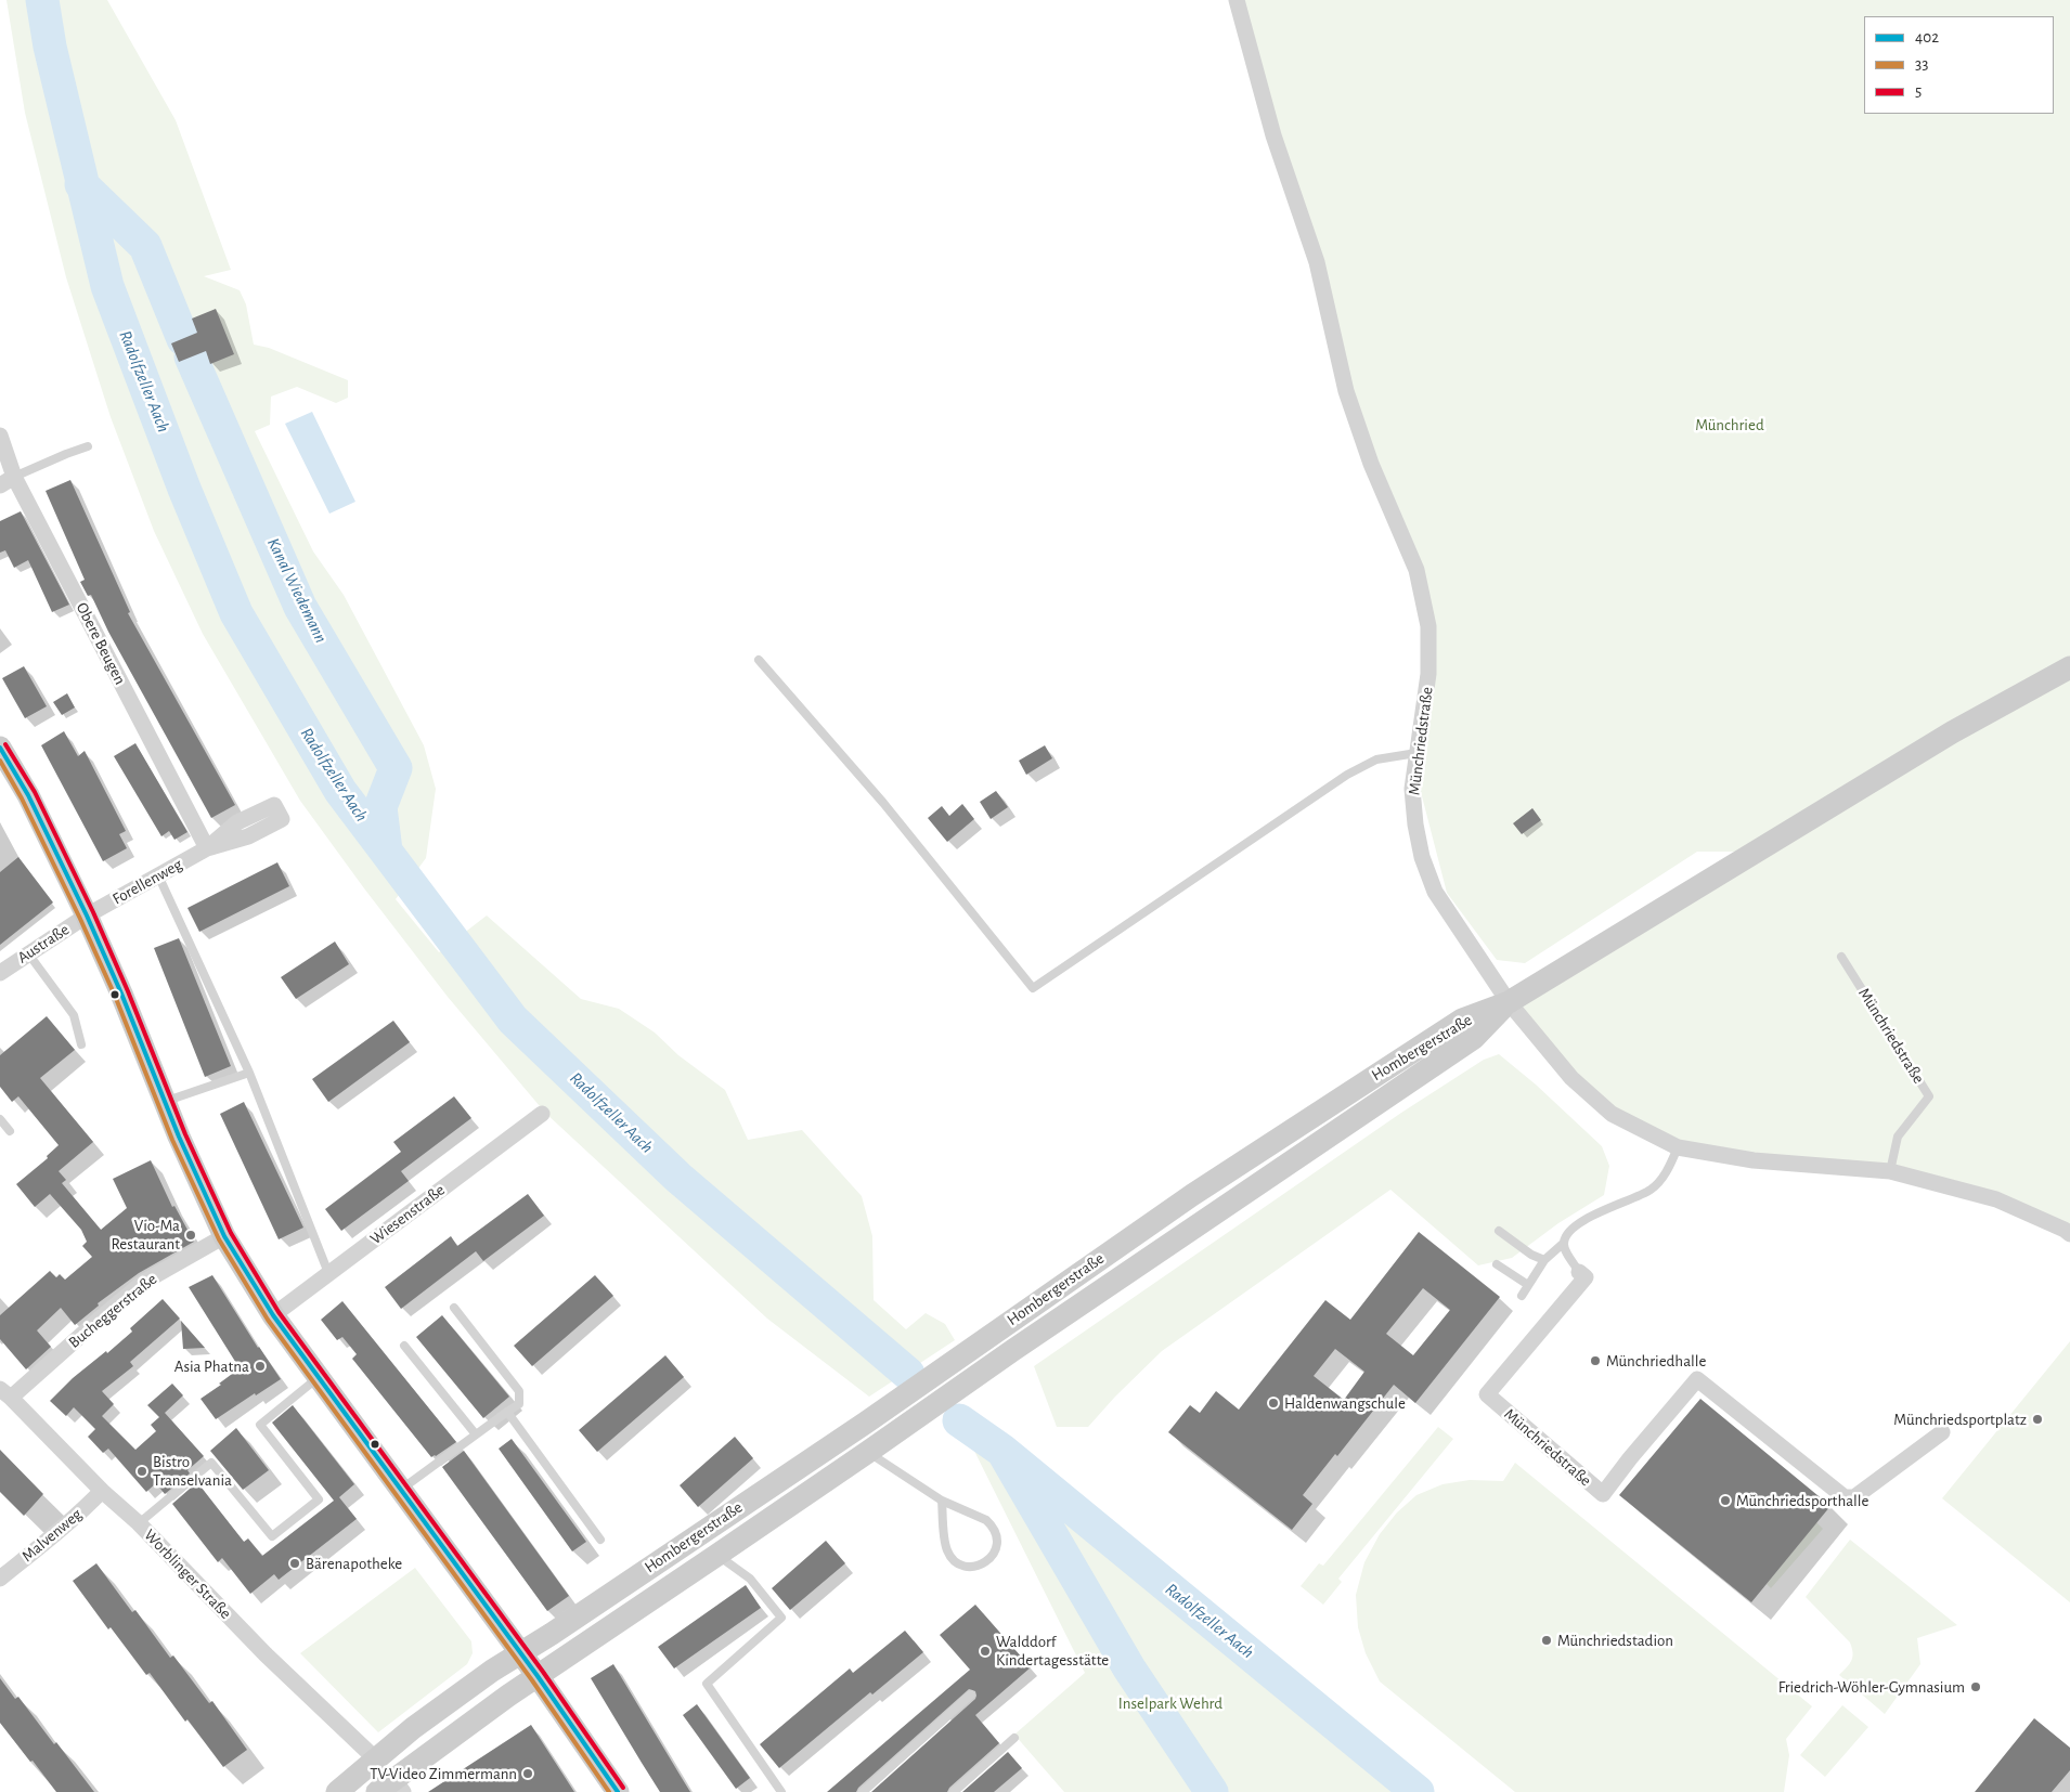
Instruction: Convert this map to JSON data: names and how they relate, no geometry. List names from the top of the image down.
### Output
{
  "streets": {
    "main road": ["Hombergerstraße"],
    "street": [
      "Obere Beugen",
      "Münchriedstraße",
      "Forellenweg",
      "Austraße",
      "Wiesenstraße",
      "Bucheggerstraße",
      "Malvenweg",
      "Worblinger Straße"
    ]
  },
  "crossings": [
    ["Obere Beugen", "Forellenweg"],
    ["Münchriedstraße", "Hombergerstraße"],
    ["Forellenweg", "Austraße"],
    ["Hombergerstraße", "Worblinger Straße"],
    ["Bucheggerstraße", "Worblinger Straße"],
    ["Malvenweg", "Worblinger Straße"]
  ],
  "water": ["Radolfzeller Aach", "Kanal Wiedemann"],
  "parks": ["Münchried", "Inselpark Wehrd"],
  "places": [
    "Vio-Ma Restaurant",
    "Münchriedhalle",
    "Asia Phatna",
    "Haldenwangschule",
    "Münchriedsportplatz",
    "Bistro Transelvania",
    "Münchriedsporthalle",
    "Bärenapotheke",
    "Münchriedstadion",
    "Walddorf Kindertagesstätte",
    "Friedrich-Wöhler-Gymnasium",
    "TV-Video Zimmermann"
  ],
  "lines": ["transit line 5", "transit line 402", "transit line 33"],
  "legend": ["402", "33", "5"]
}
